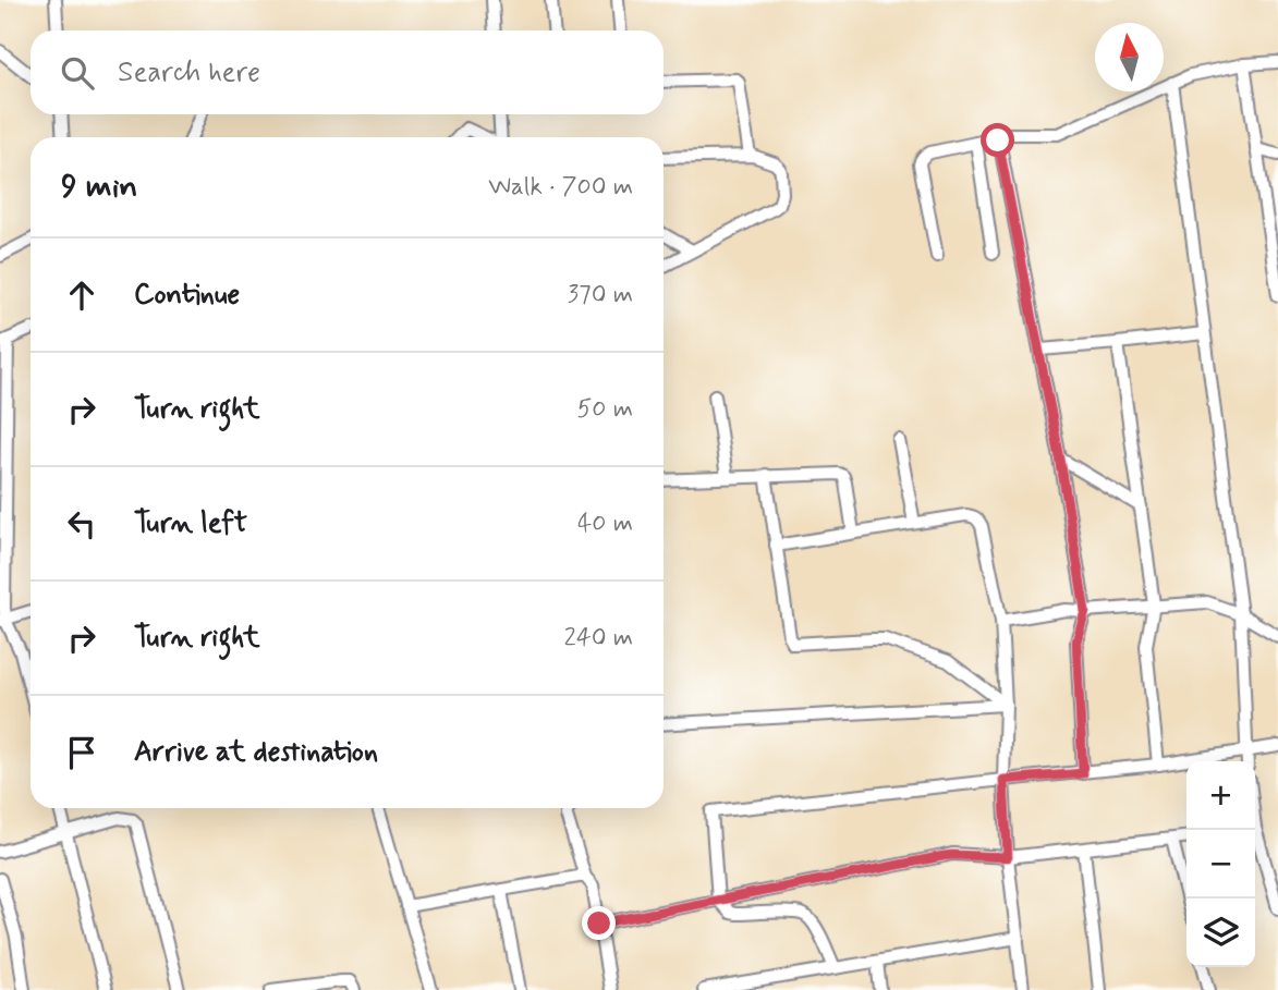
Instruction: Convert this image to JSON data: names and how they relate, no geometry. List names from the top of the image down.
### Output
{
  "north": "top",
  "page": {
    "search": "Search here",
    "heading": ["9 min", "Walk · 700 m"],
    "list": [
      ["Continue", "370 m"],
      ["Turn right", "50 m"],
      ["Turn left", "40 m"],
      ["Turn right", "240 m"],
      "Arrive at destination"
    ],
    "map_buttons": ["+", "−"]
  }
}
